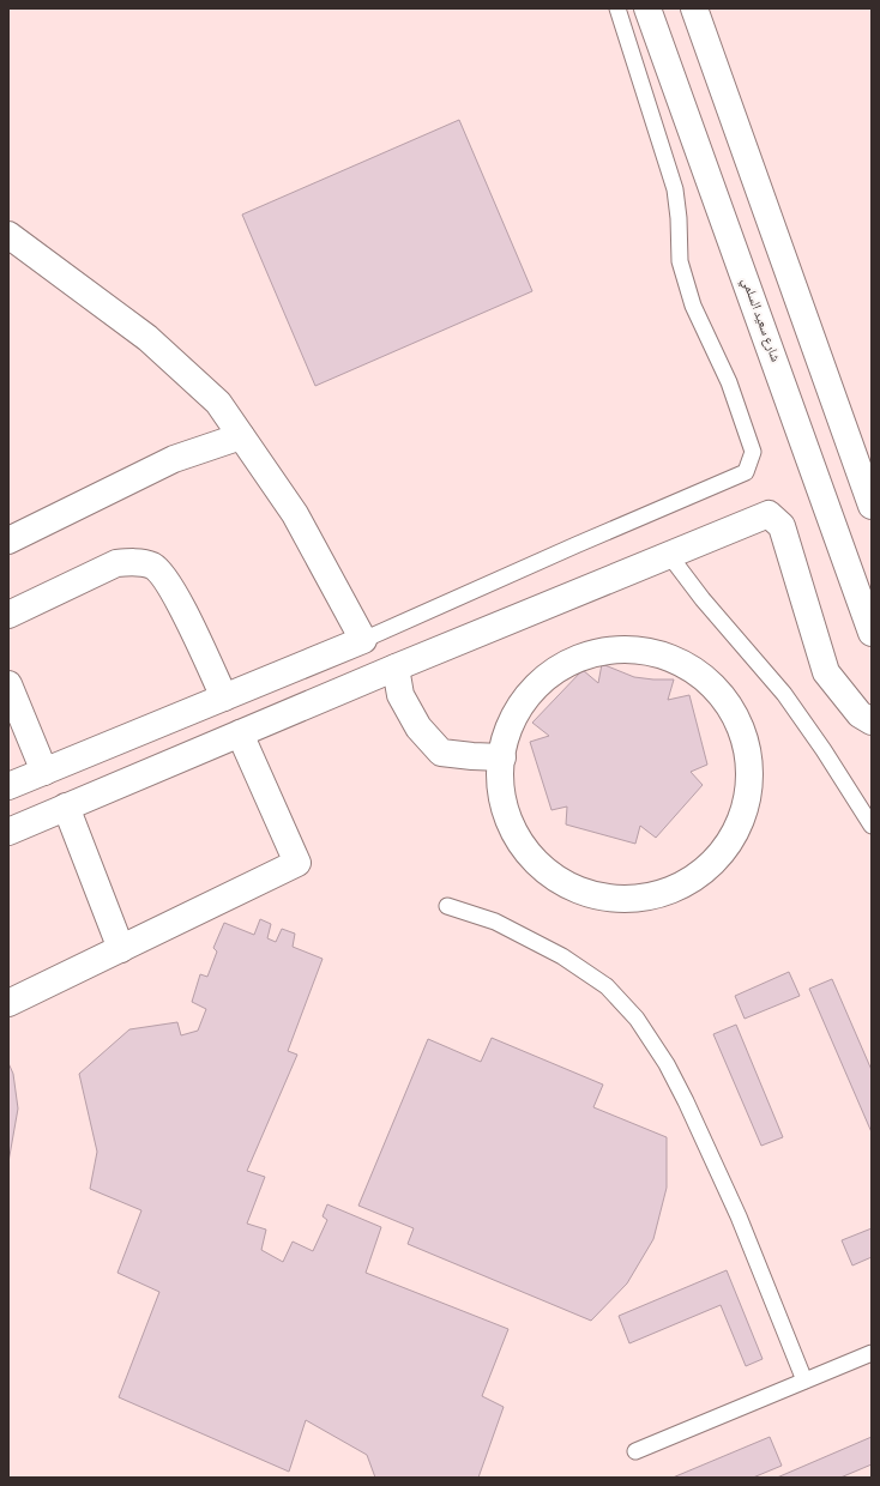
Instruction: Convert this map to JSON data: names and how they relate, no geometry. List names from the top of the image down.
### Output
{
  "streets": {
    "street": ["شارع سعيد السلمي"]
  }
}
